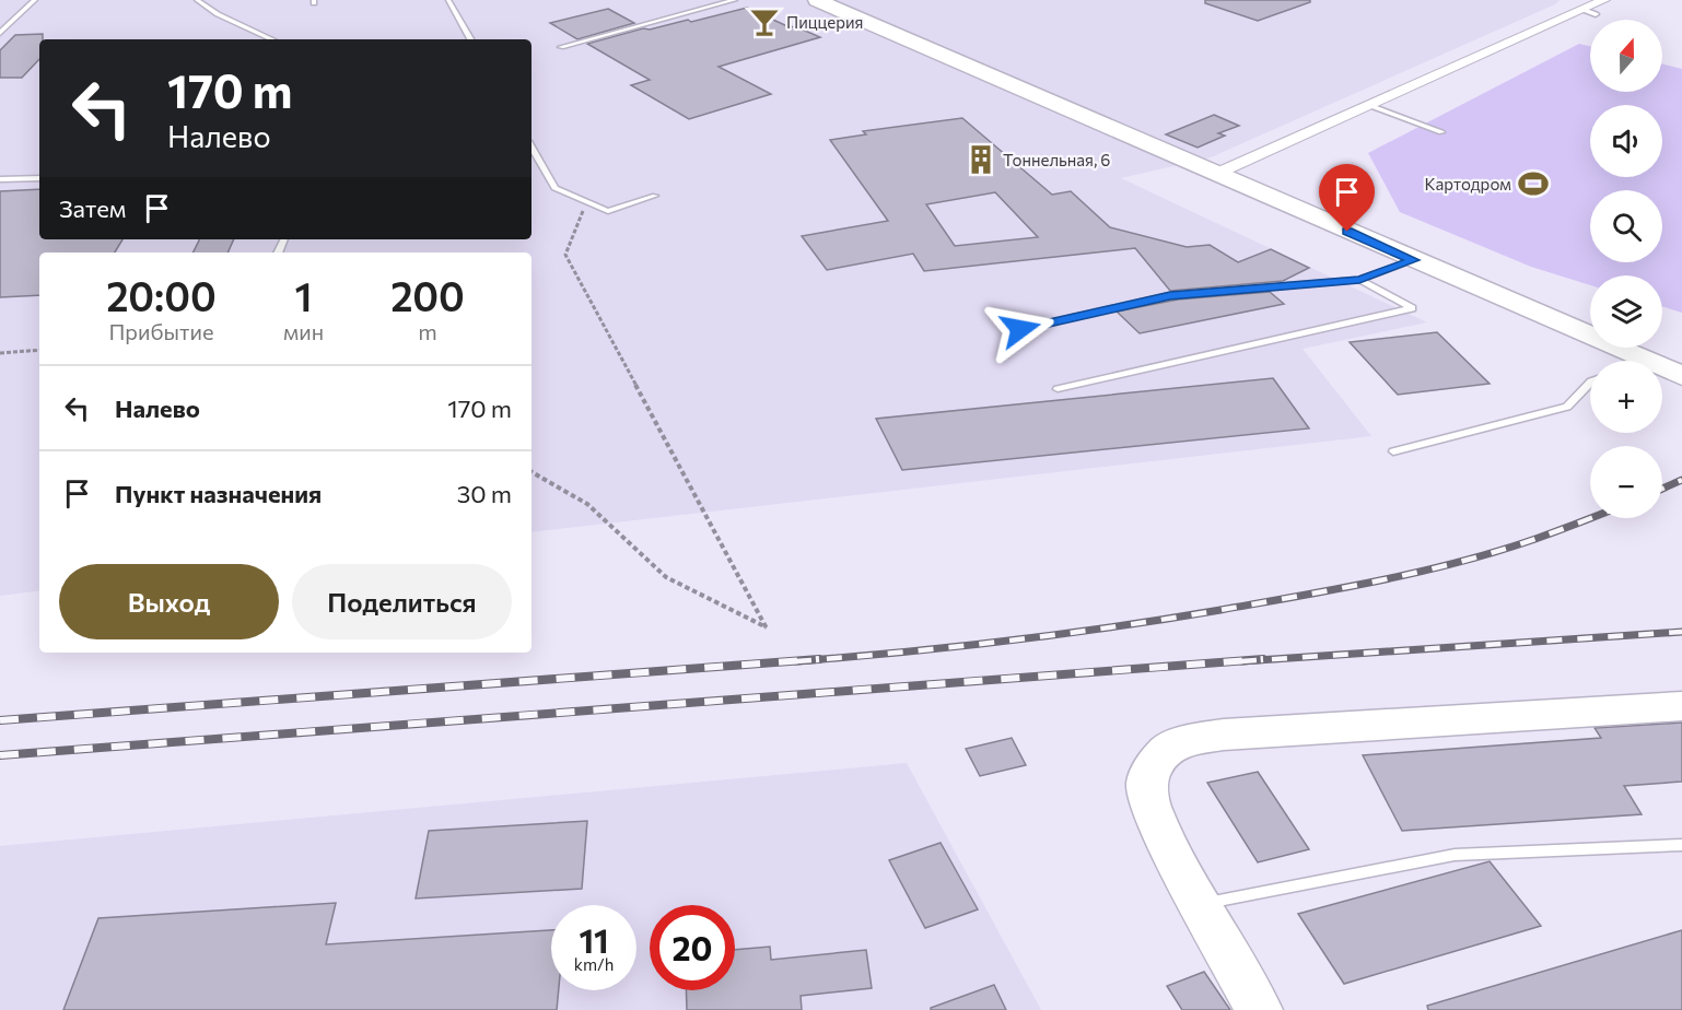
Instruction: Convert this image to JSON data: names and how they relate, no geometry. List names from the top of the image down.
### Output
{
  "places": {
    "bar": ["Пиццерия"],
    "building": ["Тоннельная, 6"],
    "sports": ["Картодром"]
  },
  "north": "top",
  "page": {
    "map_buttons": ["+", "−"],
    "turn": ["170 m", "Налево"],
    "then": "Затем",
    "eta": [
      "20:00",
      "Прибытие",
      "1",
      "мин",
      "200",
      "m"
    ],
    "list": [
      {
        "name": "Налево",
        "value": "170 m"
      },
      {
        "name": "Пункт назначения",
        "value": "30 m"
      }
    ],
    "buttons": ["Выход", "Поделиться"],
    "speed": "11 km/h",
    "limit": "20"
  }
}
